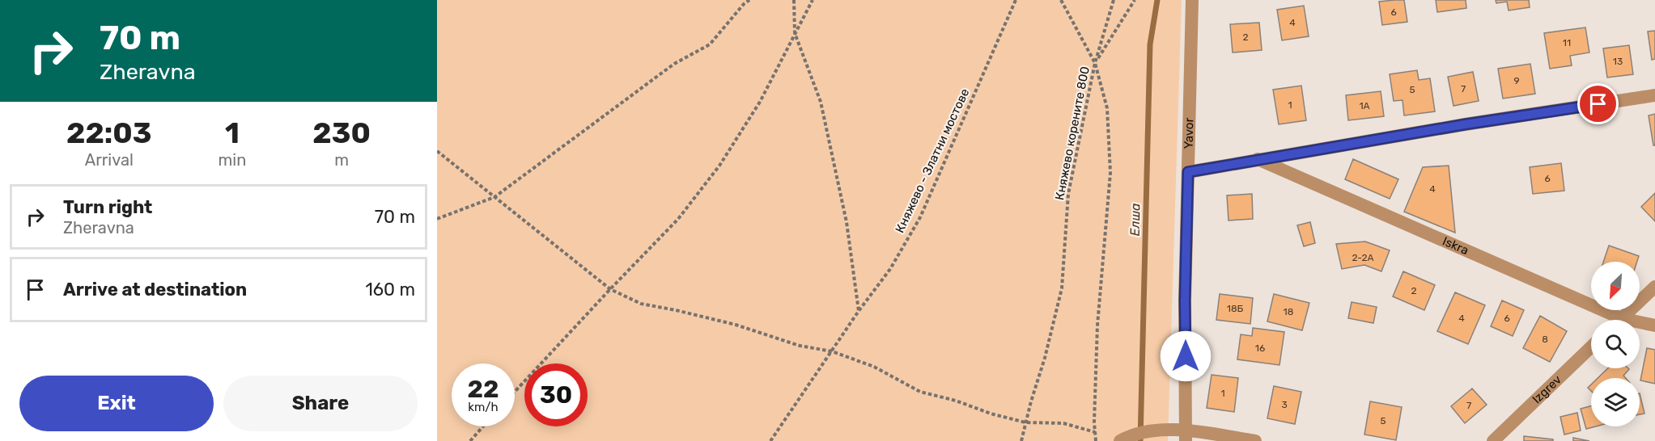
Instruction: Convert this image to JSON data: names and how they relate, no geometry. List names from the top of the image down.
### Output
{
  "streets": {
    "street": ["Yavor", "Iskra", "Izgrev"],
    "path": ["Княжево корените 800", "Княжево - Златни мостове"]
  },
  "water": ["Елша"],
  "house_numbers": [
    "6",
    "4",
    "2",
    "11",
    "13",
    "9",
    "7",
    "5",
    "1",
    "1А",
    "6",
    "4",
    "2-2А",
    "2",
    "18Б",
    "18",
    "4",
    "6",
    "8",
    "16",
    "1",
    "3",
    "7",
    "5"
  ],
  "north": "bottom left",
  "page": {
    "turn": ["70 m", "Zheravna"],
    "eta": [
      "22:03",
      "Arrival",
      "1",
      "min",
      "230",
      "m"
    ],
    "list": [
      {
        "name": "Turn right",
        "note": "Zheravna",
        "value": "70 m"
      },
      {
        "name": "Arrive at destination",
        "value": "160 m"
      }
    ],
    "speed": "22 km/h",
    "limit": "30",
    "buttons": ["Exit", "Share"]
  }
}
